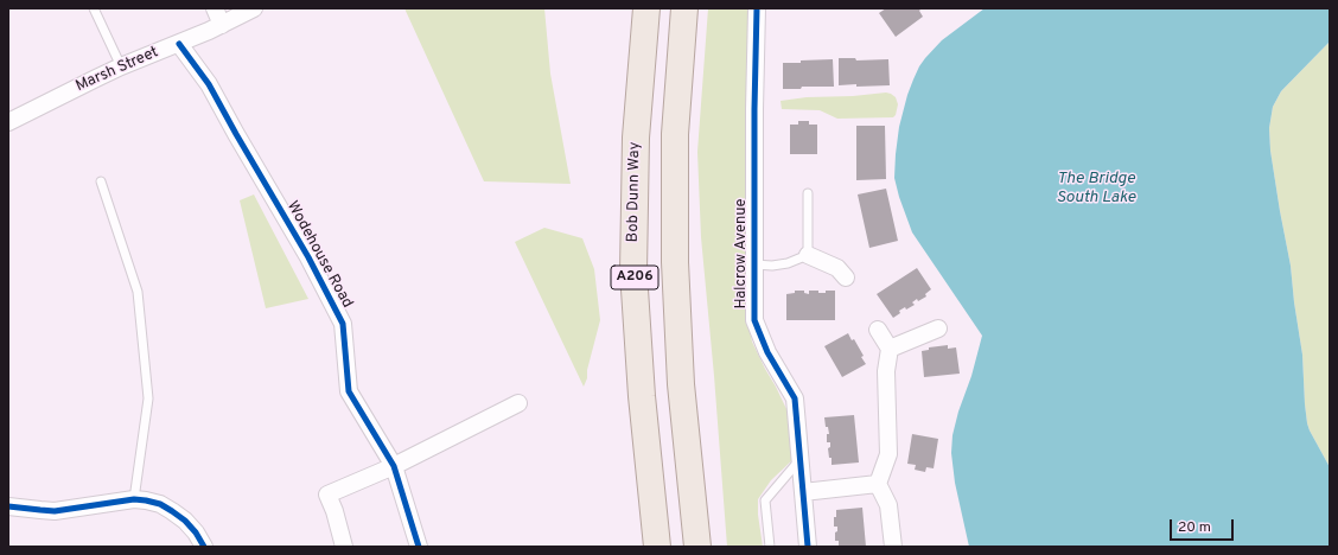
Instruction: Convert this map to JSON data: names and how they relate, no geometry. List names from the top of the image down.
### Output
{
  "streets": {
    "main road": ["Bob Dunn Way", "A206"],
    "street": ["Marsh Street", "Halcrow Avenue", "Wodehouse Road"]
  },
  "crossings": [
    ["Marsh Street", "Wodehouse Road"]
  ],
  "water": ["The Bridge South Lake"],
  "scale_bar": "20 m"
}
